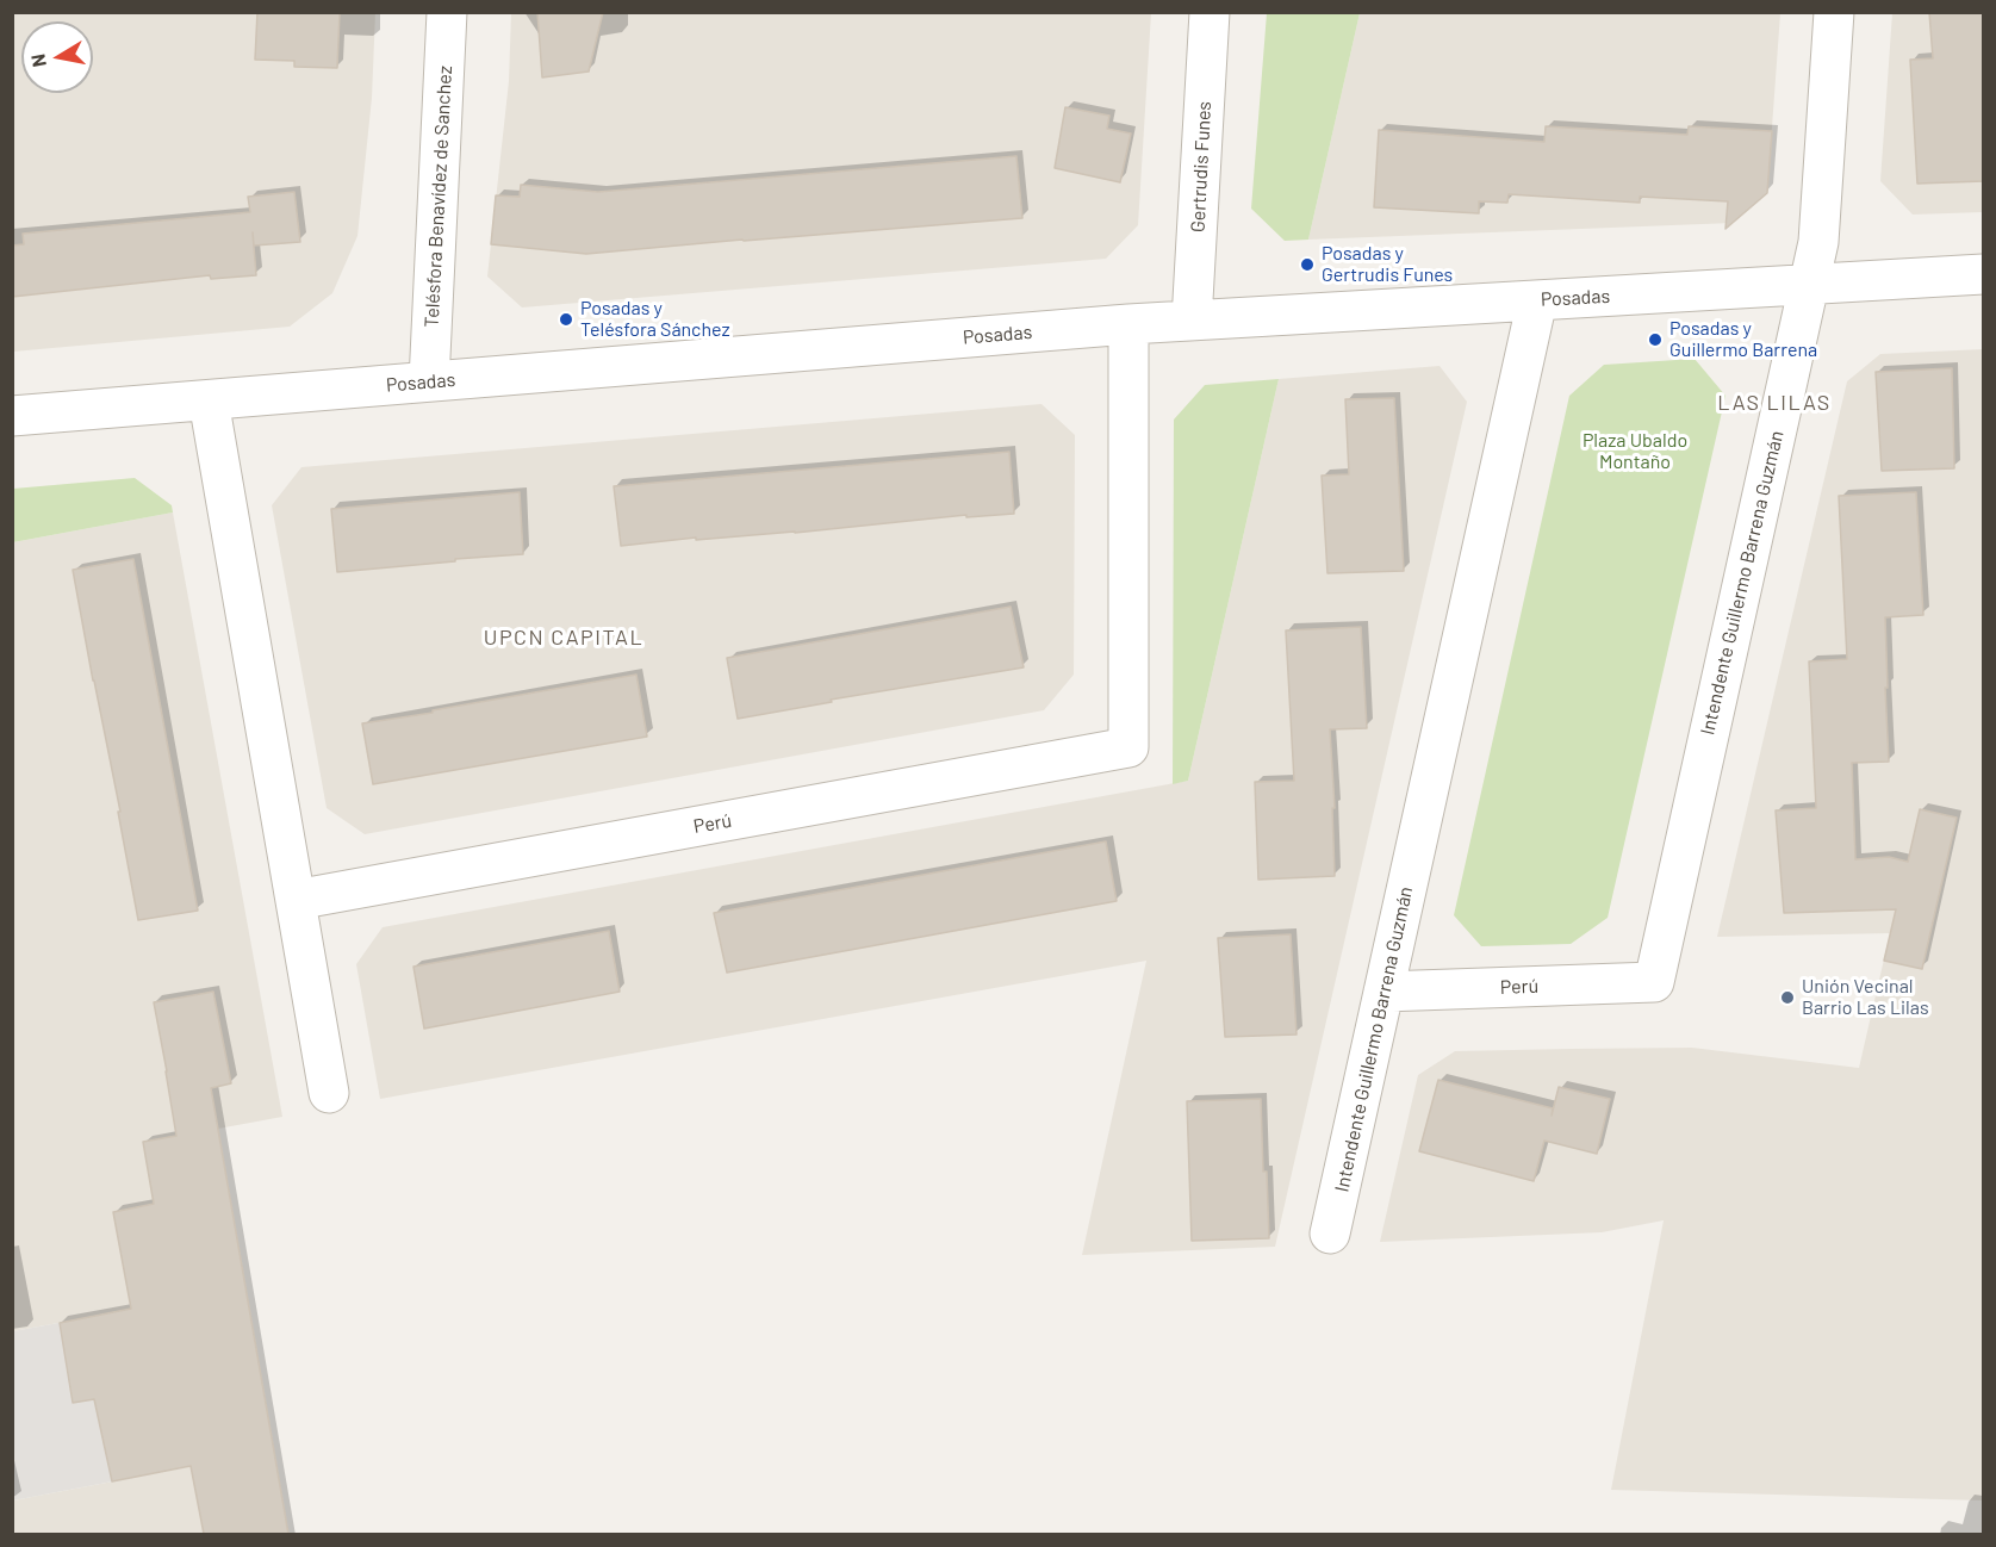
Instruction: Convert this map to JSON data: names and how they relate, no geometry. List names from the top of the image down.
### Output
{
  "streets": {
    "street": [
      "Gertrudis Funes",
      "Telésfora Benavídez de Sanchez",
      "Posadas",
      "Intendente Guillermo Barrena Guzmán",
      "Perú"
    ]
  },
  "crossings": [
    ["Gertrudis Funes", "Posadas"],
    ["Telésfora Benavídez de Sanchez", "Posadas"],
    ["Posadas", "Intendente Guillermo Barrena Guzmán"],
    ["Posadas", "Perú"],
    ["Intendente Guillermo Barrena Guzmán", "Perú"]
  ],
  "districts": ["LAS LILAS", "UPCN CAPITAL"],
  "parks": ["Plaza Ubaldo Montaño"],
  "places": [
    "Posadas y Gertrudis Funes",
    "Posadas y Telésfora Sánchez",
    "Posadas y Guillermo Barrena",
    "Unión Vecinal Barrio Las Lilas"
  ],
  "north": "left"
}
